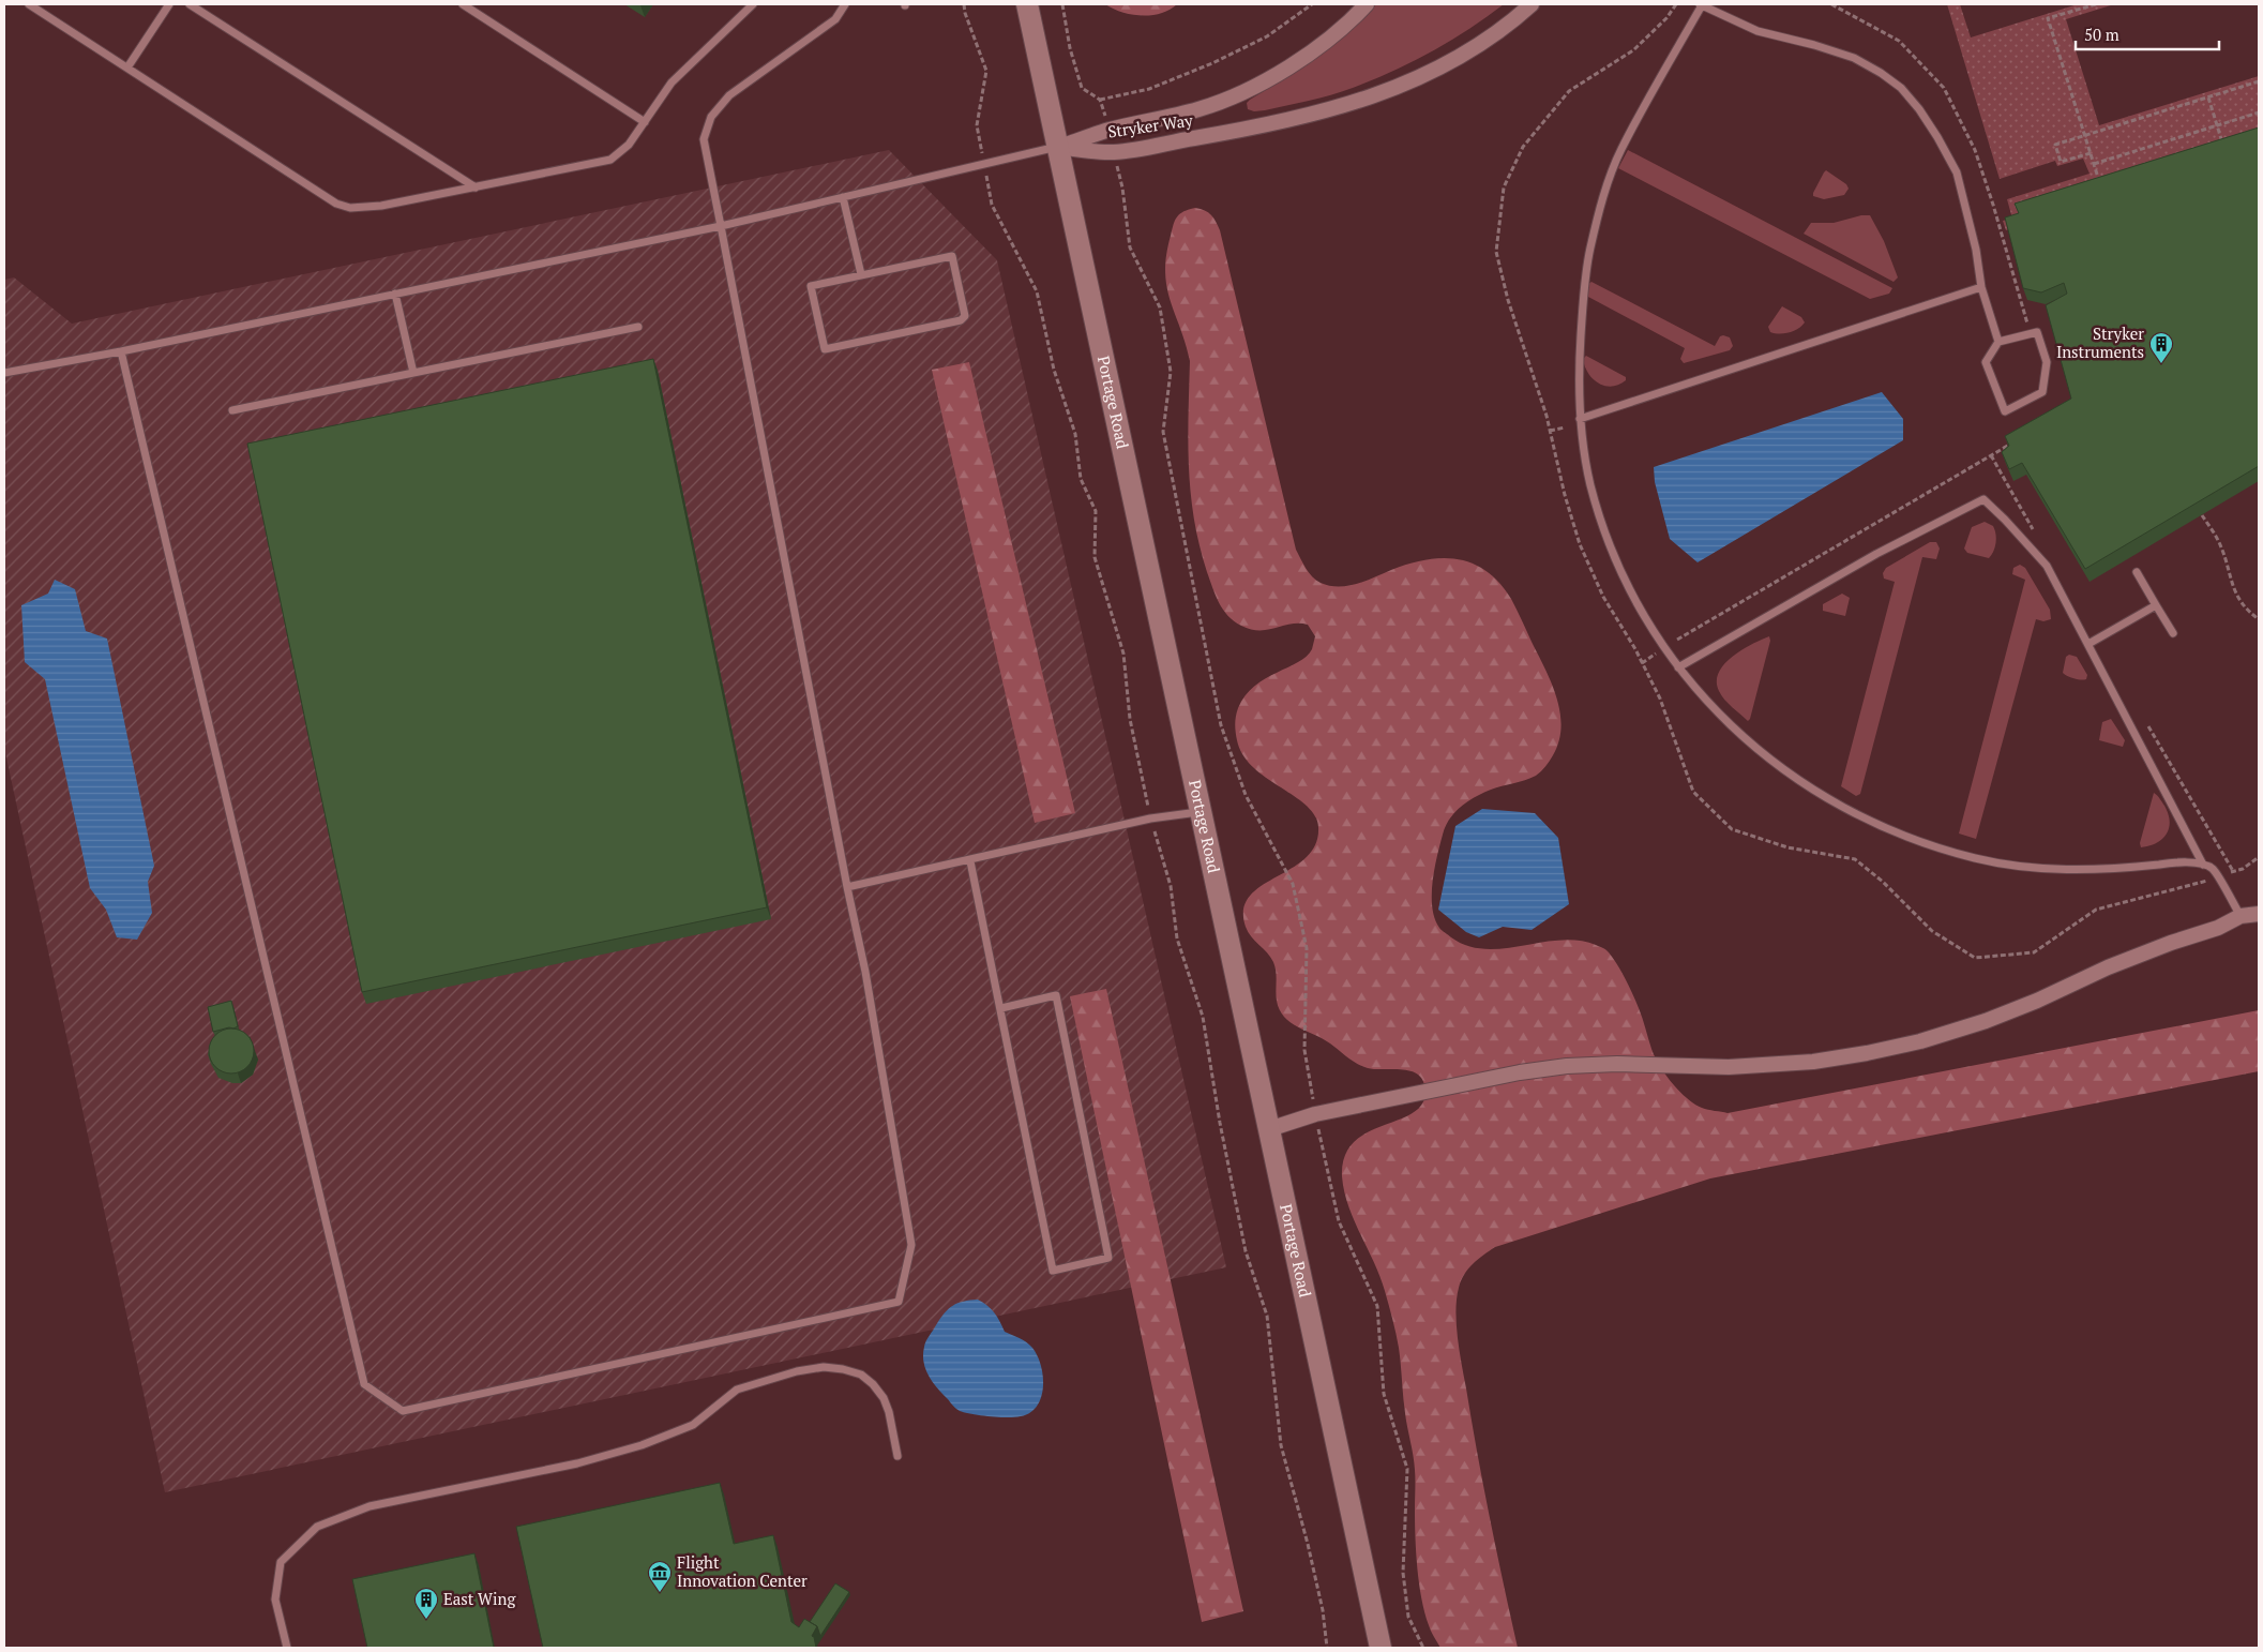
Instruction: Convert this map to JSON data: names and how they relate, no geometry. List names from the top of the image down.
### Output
{
  "streets": {
    "main road": ["Portage Road"],
    "street": ["Stryker Way"]
  },
  "crossings": [
    ["Stryker Way", "Portage Road"]
  ],
  "places": {
    "building": ["Stryker Instruments", "East Wing"],
    "museum": ["Flight Innovation Center"]
  },
  "scale_bar": "50 m"
}
